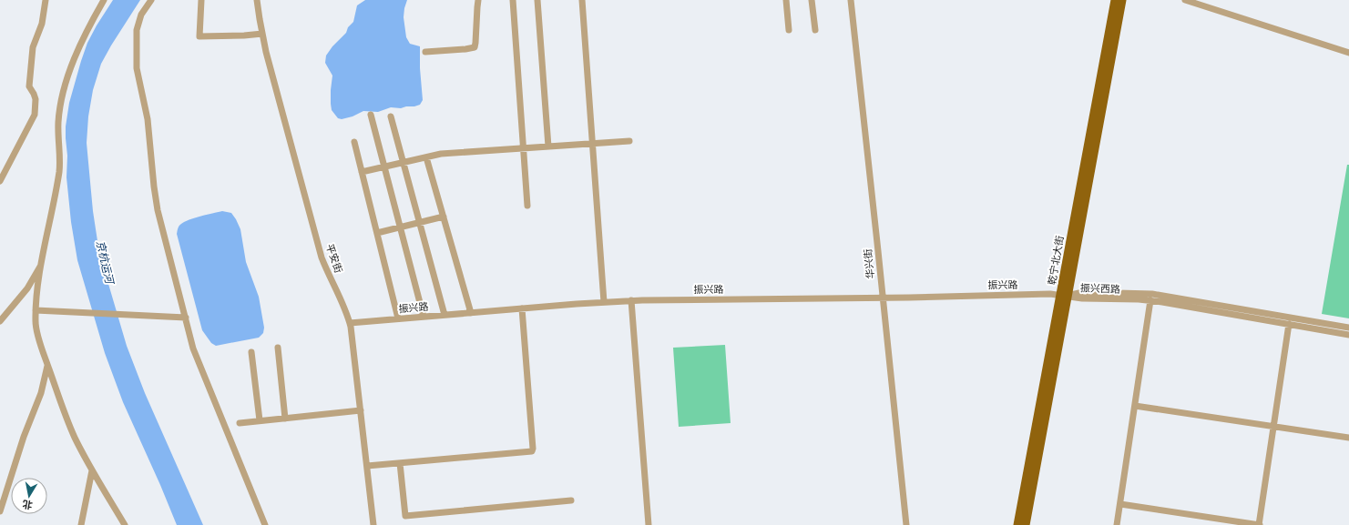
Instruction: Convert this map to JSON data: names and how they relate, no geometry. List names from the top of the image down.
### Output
{
  "streets": {
    "main road": ["乾宁北大街"],
    "street": [
      "平安街",
      "华兴街",
      "振兴路",
      "振兴西路"
    ]
  },
  "crossings": [
    ["平安街", "振兴路"],
    ["乾宁北大街", "振兴路"],
    ["乾宁北大街", "振兴西路"],
    ["华兴街", "振兴路"],
    ["振兴路", "振兴西路"]
  ],
  "water": ["京杭运河"],
  "north": "bottom"
}
